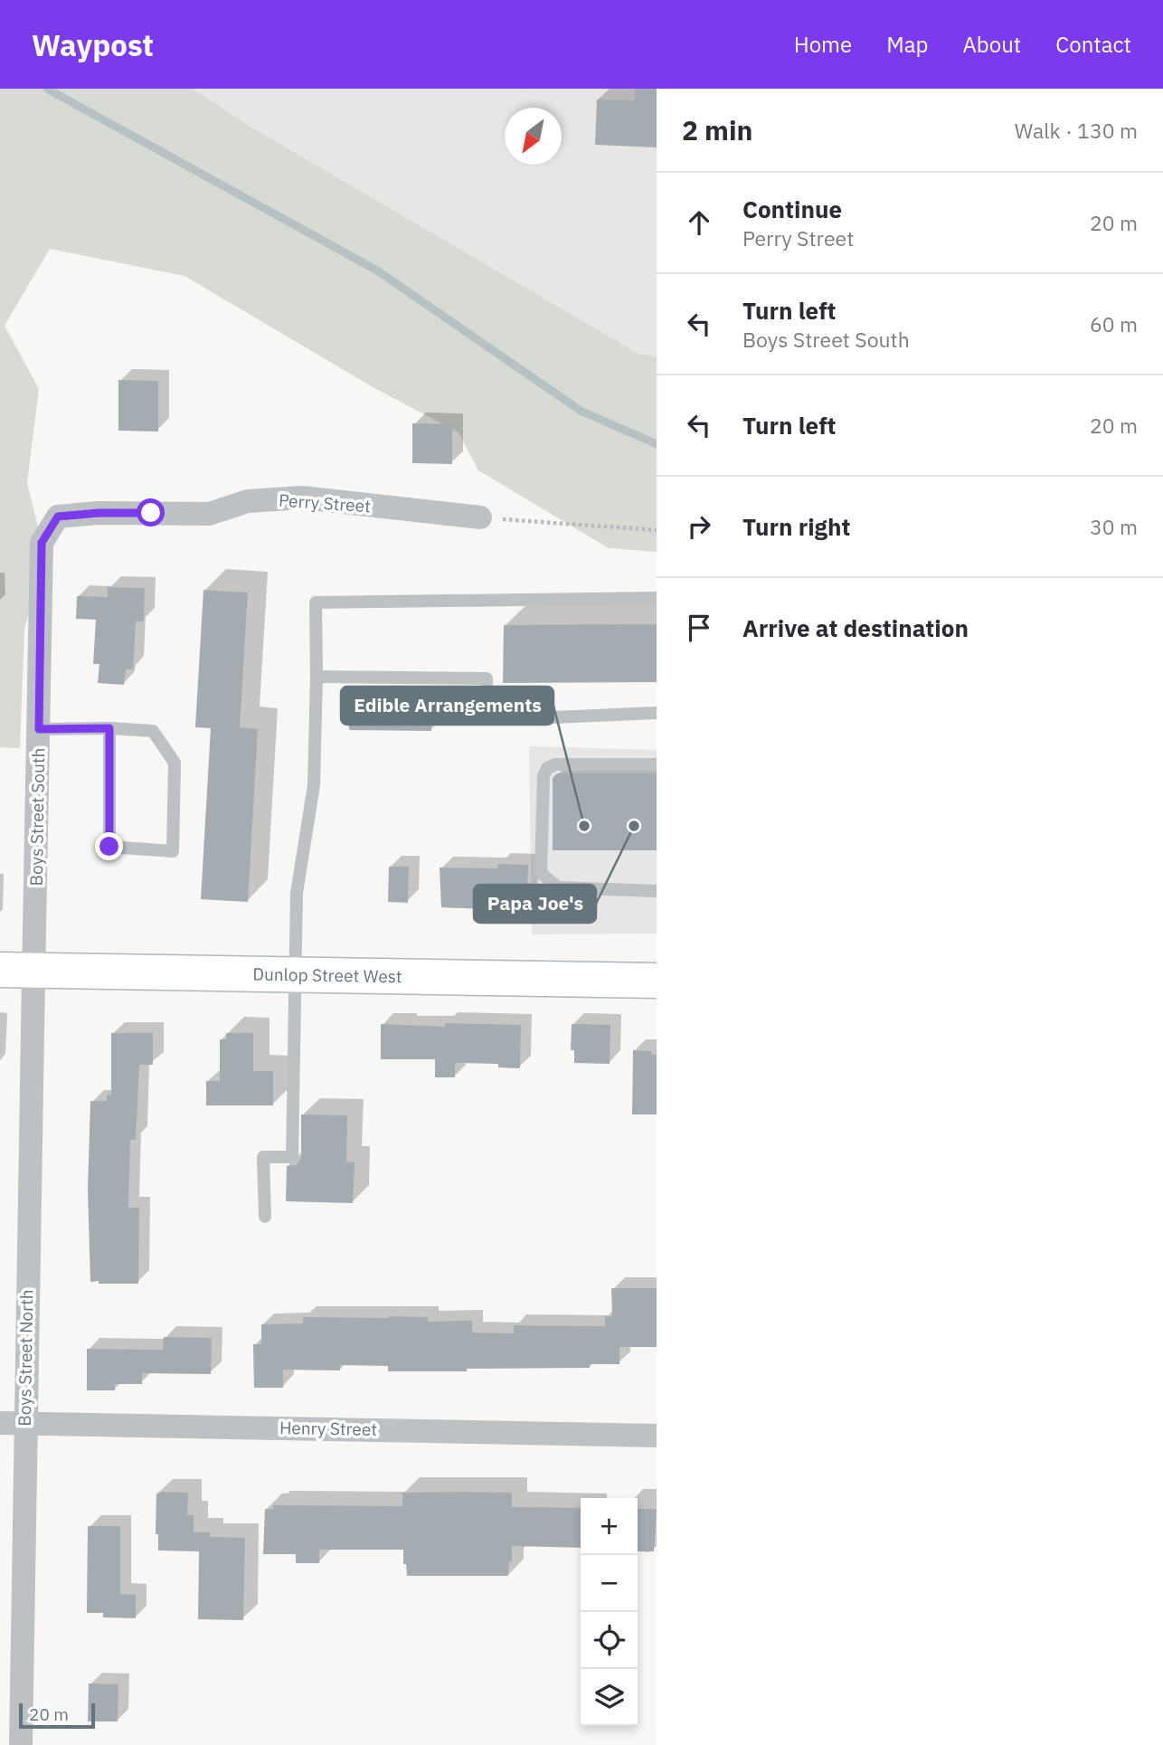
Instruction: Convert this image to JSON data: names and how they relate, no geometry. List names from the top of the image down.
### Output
{
  "streets": {
    "main road": ["Dunlop Street West"],
    "street": [
      "Perry Street",
      "Boys Street South",
      "Boys Street North",
      "Henry Street"
    ]
  },
  "crossings": [
    ["Perry Street", "Boys Street South"],
    ["Boys Street South", "Dunlop Street West"],
    ["Boys Street South", "Boys Street North"],
    ["Dunlop Street West", "Boys Street North"],
    ["Boys Street North", "Henry Street"]
  ],
  "places": ["Edible Arrangements", "Papa Joe's"],
  "scale_bar": "20 m",
  "north": "bottom left",
  "page": {
    "header": "Waypost",
    "nav": [
      "Home",
      "Map",
      "About",
      "Contact"
    ],
    "heading": ["2 min", "Walk · 130 m"],
    "list": [
      ["Continue", "Perry Street", "20 m"],
      ["Turn left", "Boys Street South", "60 m"],
      ["Turn left", "20 m"],
      ["Turn right", "30 m"],
      "Arrive at destination"
    ],
    "map_buttons": ["+", "−"],
    "scale": "20 m"
  }
}
